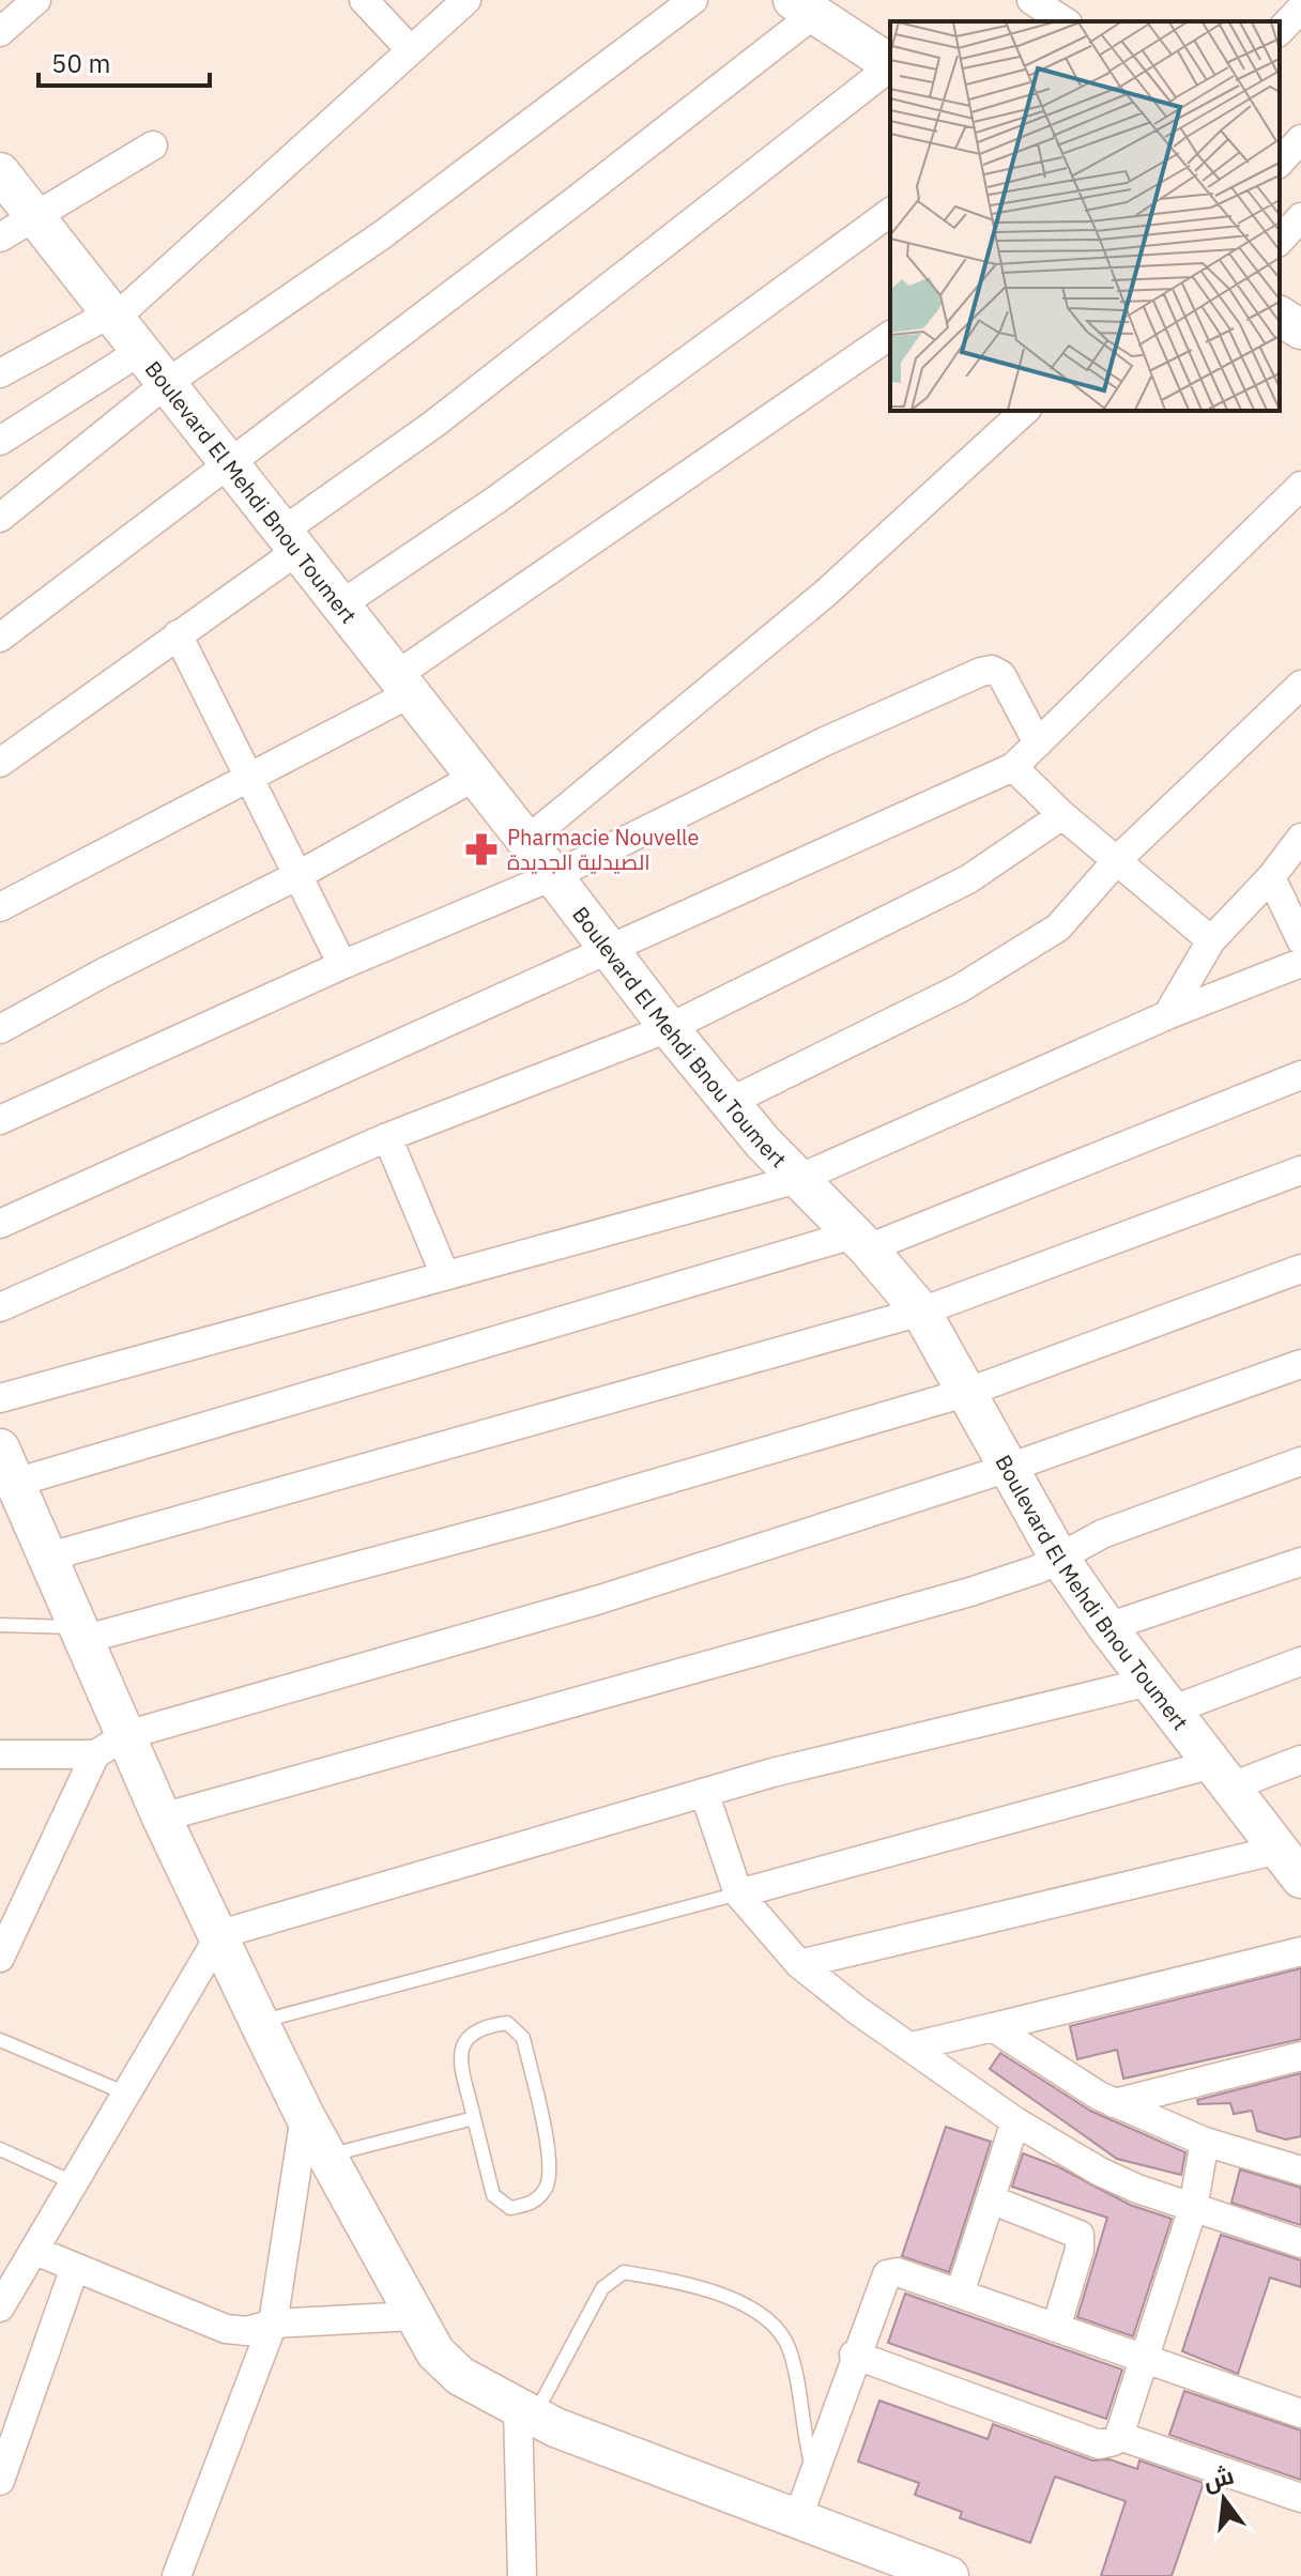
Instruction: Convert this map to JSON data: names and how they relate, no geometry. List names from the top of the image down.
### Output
{
  "streets": {
    "main road": ["Boulevard El Mehdi Bnou Toumert"]
  },
  "places": {
    "pharmacy": ["Pharmacie Nouvelle الصيدلية الجديدة"]
  },
  "scale_bar": "50 m",
  "north": "top"
}
